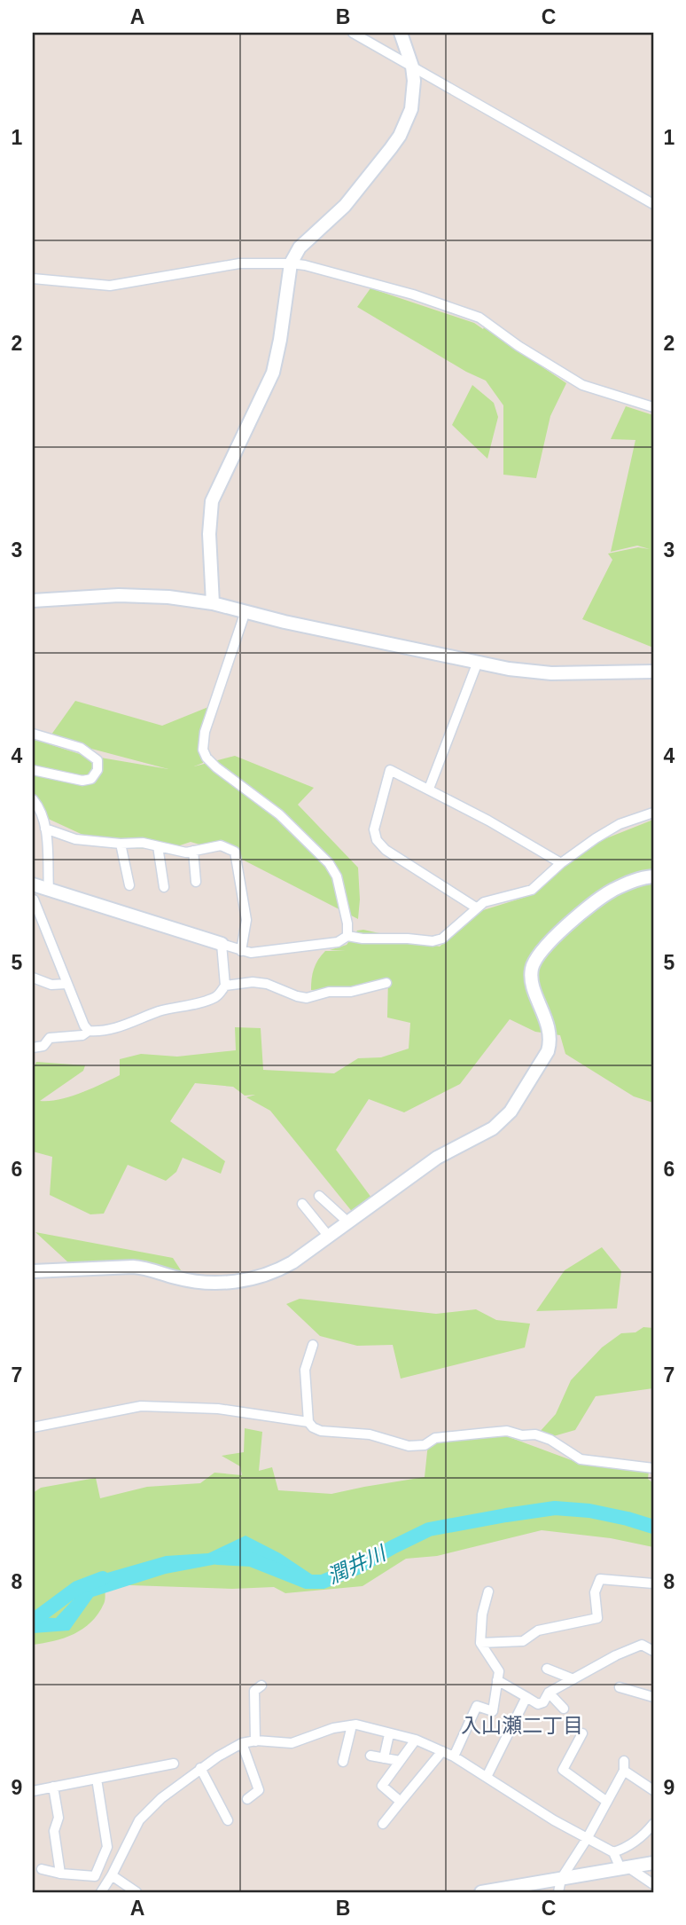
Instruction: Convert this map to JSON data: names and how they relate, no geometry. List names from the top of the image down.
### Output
{
  "districts": ["入山瀬二丁目"],
  "water": ["潤井川"],
  "grid": {
    "columns": ["A", "B", "C"],
    "rows": [
      "1",
      "2",
      "3",
      "4",
      "5",
      "6",
      "7",
      "8",
      "9"
    ]
  }
}
